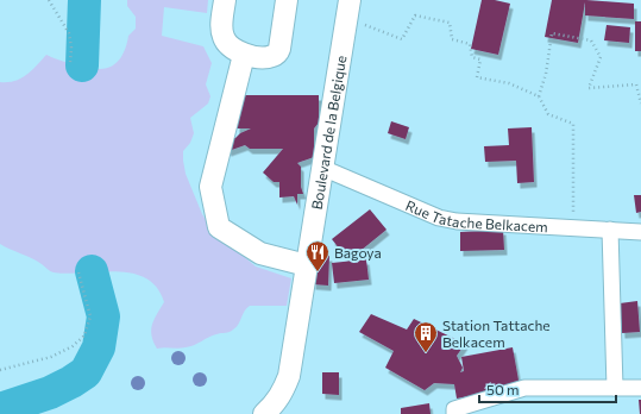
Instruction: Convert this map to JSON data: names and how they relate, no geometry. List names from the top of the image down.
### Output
{
  "streets": {
    "main road": ["Boulevard de la Belgique"],
    "street": ["Rue Tatache Belkacem"]
  },
  "crossings": [
    ["Boulevard de la Belgique", "Rue Tatache Belkacem"]
  ],
  "places": {
    "restaurant": ["Bagoya"],
    "building": ["Station Tattache Belkacem"]
  },
  "scale_bar": "50 m"
}
